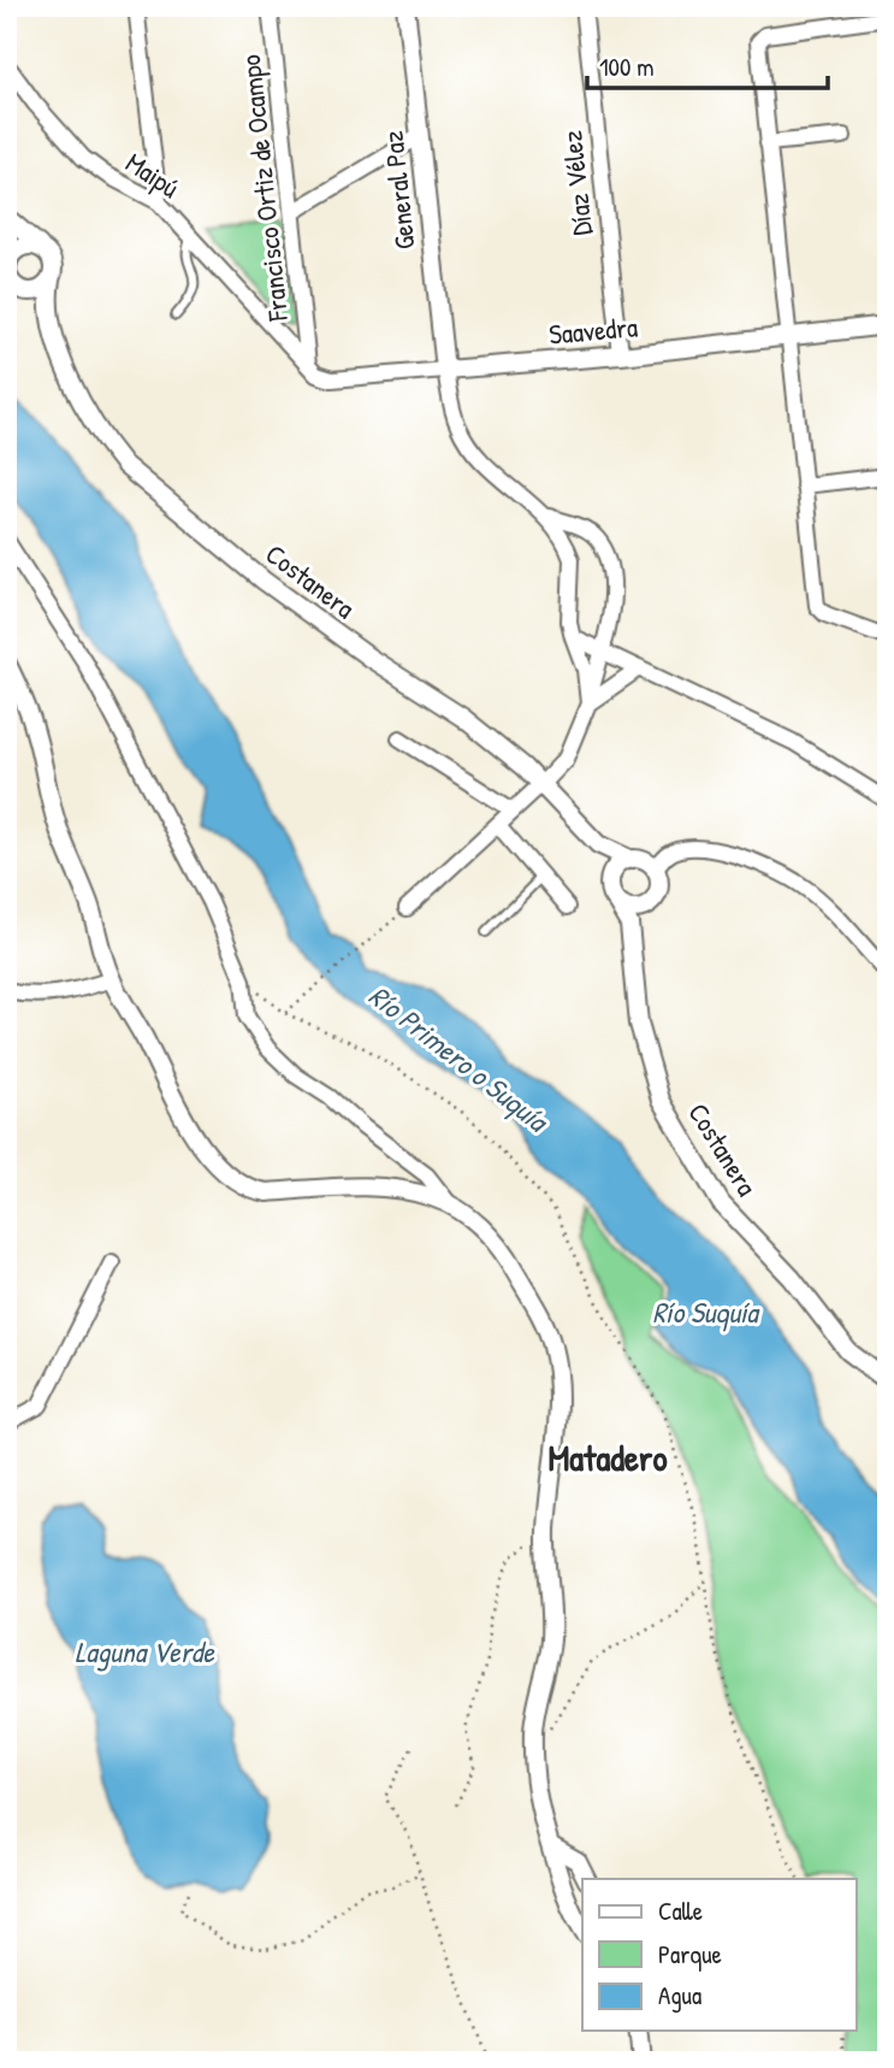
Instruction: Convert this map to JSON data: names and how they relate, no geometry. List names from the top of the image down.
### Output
{
  "streets": {
    "street": [
      "Maipú",
      "Díaz Vélez",
      "Francisco Ortiz de Ocampo",
      "General Paz",
      "Saavedra",
      "Costanera"
    ]
  },
  "crossings": [
    ["Maipú", "Francisco Ortiz de Ocampo"],
    ["Maipú", "Saavedra"],
    ["Díaz Vélez", "Saavedra"],
    ["Francisco Ortiz de Ocampo", "Saavedra"],
    ["General Paz", "Saavedra"]
  ],
  "districts": ["Matadero"],
  "water": ["Río Primero o Suquía", "Río Suquía", "Laguna Verde"],
  "legend": ["Calle", "Parque", "Agua"],
  "scale_bar": "100 m"
}
